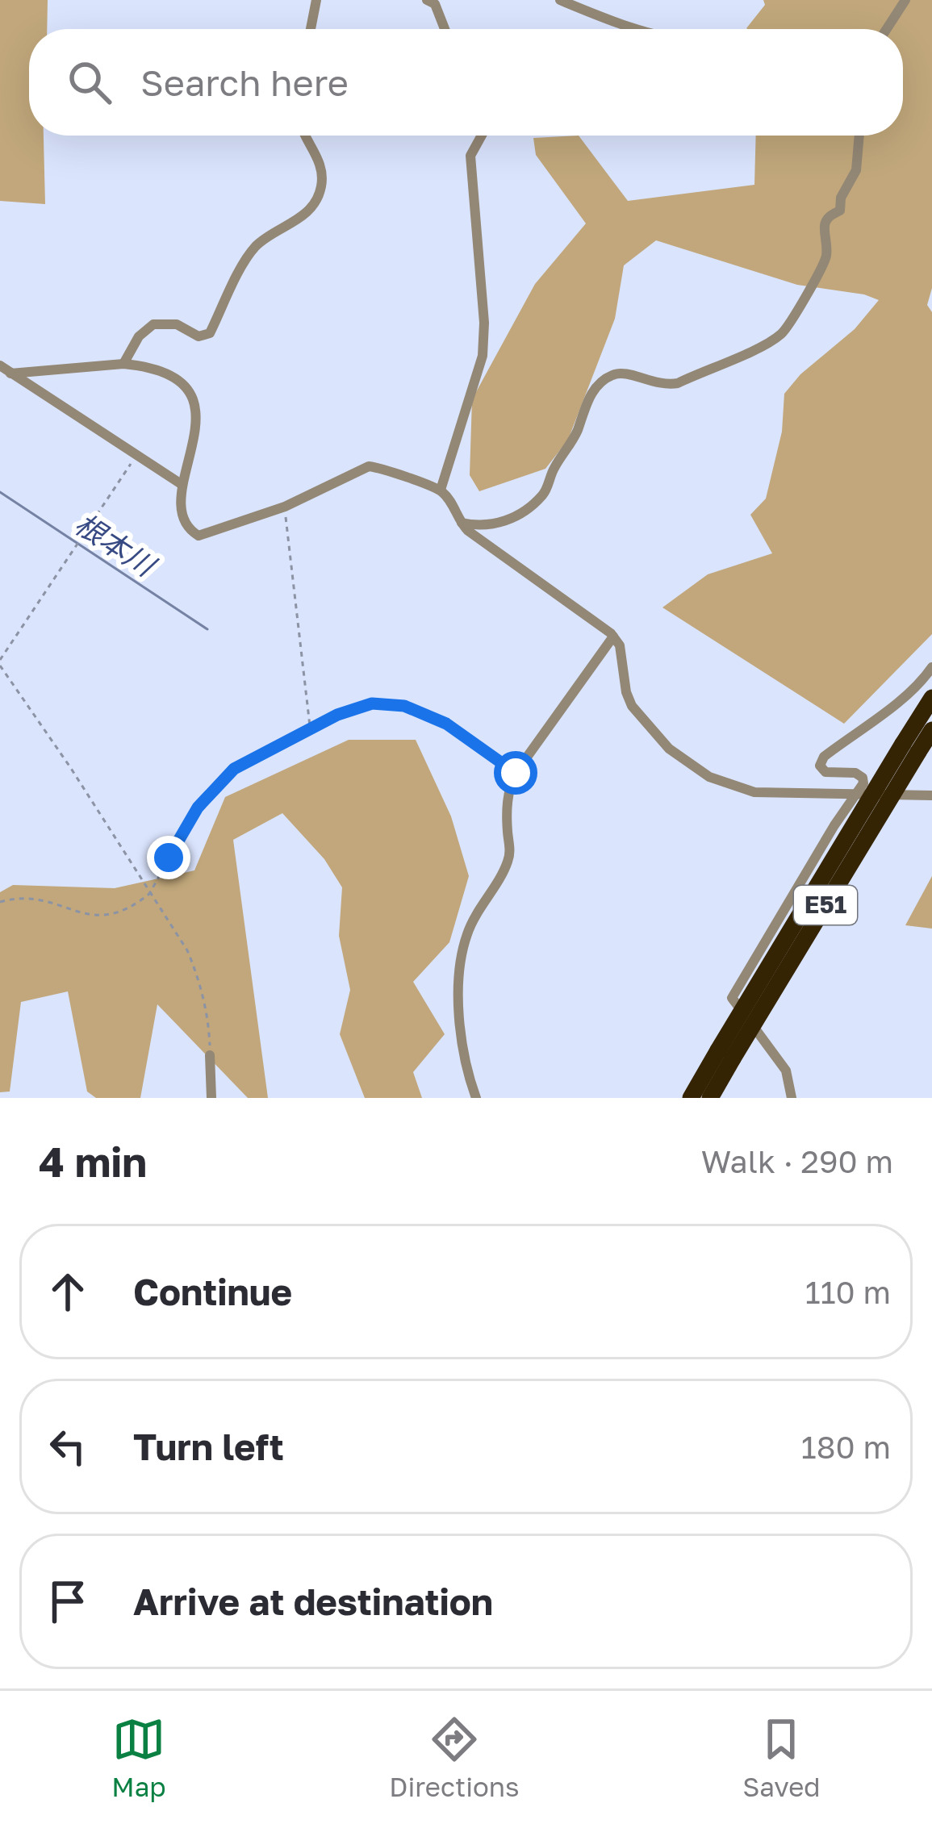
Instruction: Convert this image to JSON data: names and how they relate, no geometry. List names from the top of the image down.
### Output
{
  "streets": {
    "highway": ["E51"]
  },
  "water": ["根本川"],
  "page": {
    "search": "Search here",
    "heading": ["4 min", "Walk · 290 m"],
    "list": [
      ["Continue", "110 m"],
      ["Turn left", "180 m"],
      "Arrive at destination"
    ],
    "nav": ["Map", "Directions", "Saved"]
  }
}
